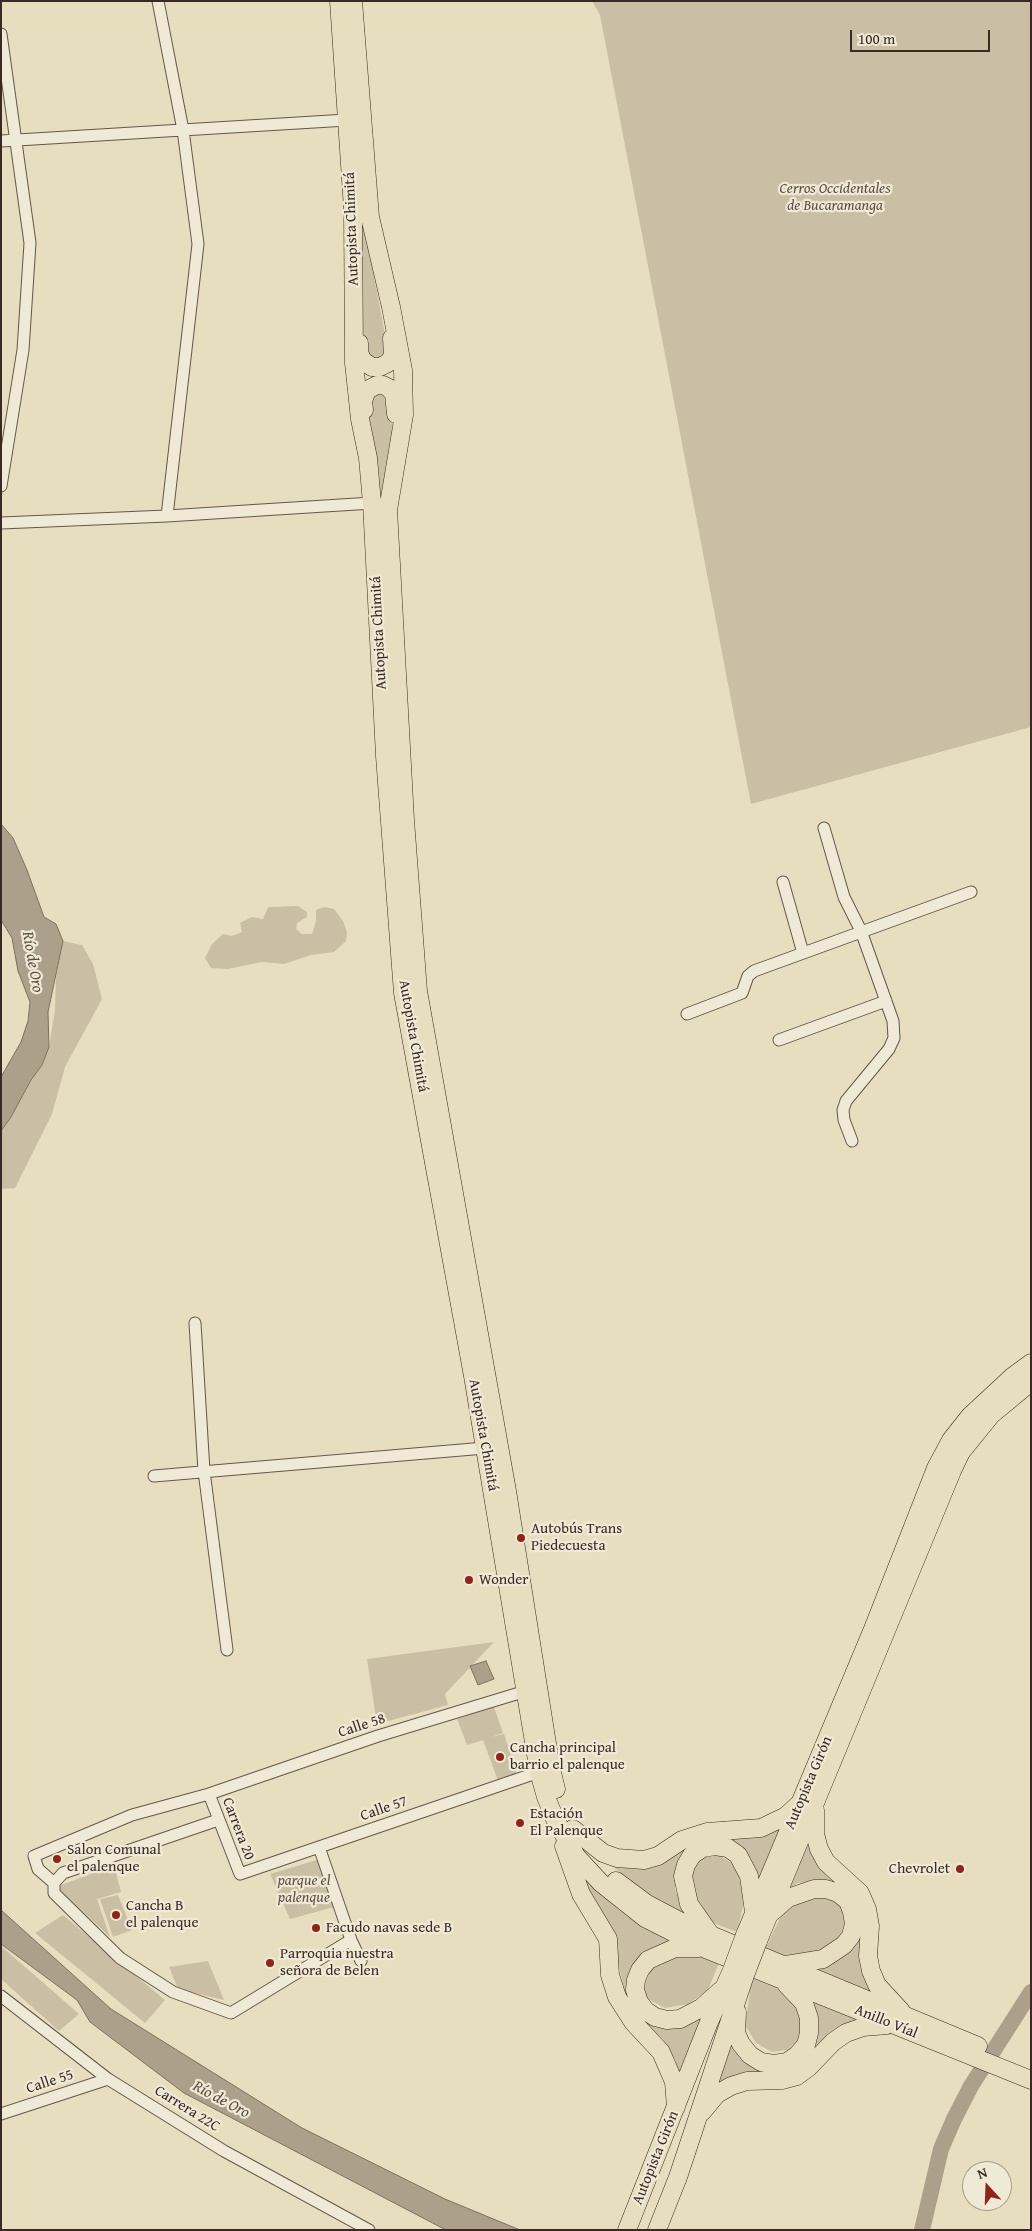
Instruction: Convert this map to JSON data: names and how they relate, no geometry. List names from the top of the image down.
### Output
{
  "streets": {
    "highway": ["Autopista Chimitá", "Autopista Girón", "Anillo Víal"],
    "street": [
      "Calle 58",
      "Calle 57",
      "Carrera 20",
      "Calle 55",
      "Carrera 22C"
    ]
  },
  "crossings": [
    ["Autopista Chimitá", "Calle 58"],
    ["Autopista Chimitá", "Autopista Girón"],
    ["Autopista Chimitá", "Calle 57"],
    ["Autopista Chimitá", "Anillo Víal"],
    ["Calle 58", "Carrera 20"],
    ["Autopista Girón", "Anillo Víal"],
    ["Calle 57", "Carrera 20"],
    ["Calle 55", "Carrera 22C"]
  ],
  "water": ["Río de Oro"],
  "parks": ["Cerros Occidentales de Bucaramanga", "parque el palenque"],
  "places": [
    "Autobús Trans Piedecuesta",
    "Wonder",
    "Cancha principal barrio el palenque",
    "Estación El Palenque",
    "Salon Comunal el palenque",
    "Chevrolet",
    "Cancha B el palenque",
    "Facudo navas sede B",
    "Parroquia nuestra señora de Belen"
  ],
  "scale_bar": "100 m",
  "north": "top"
}
